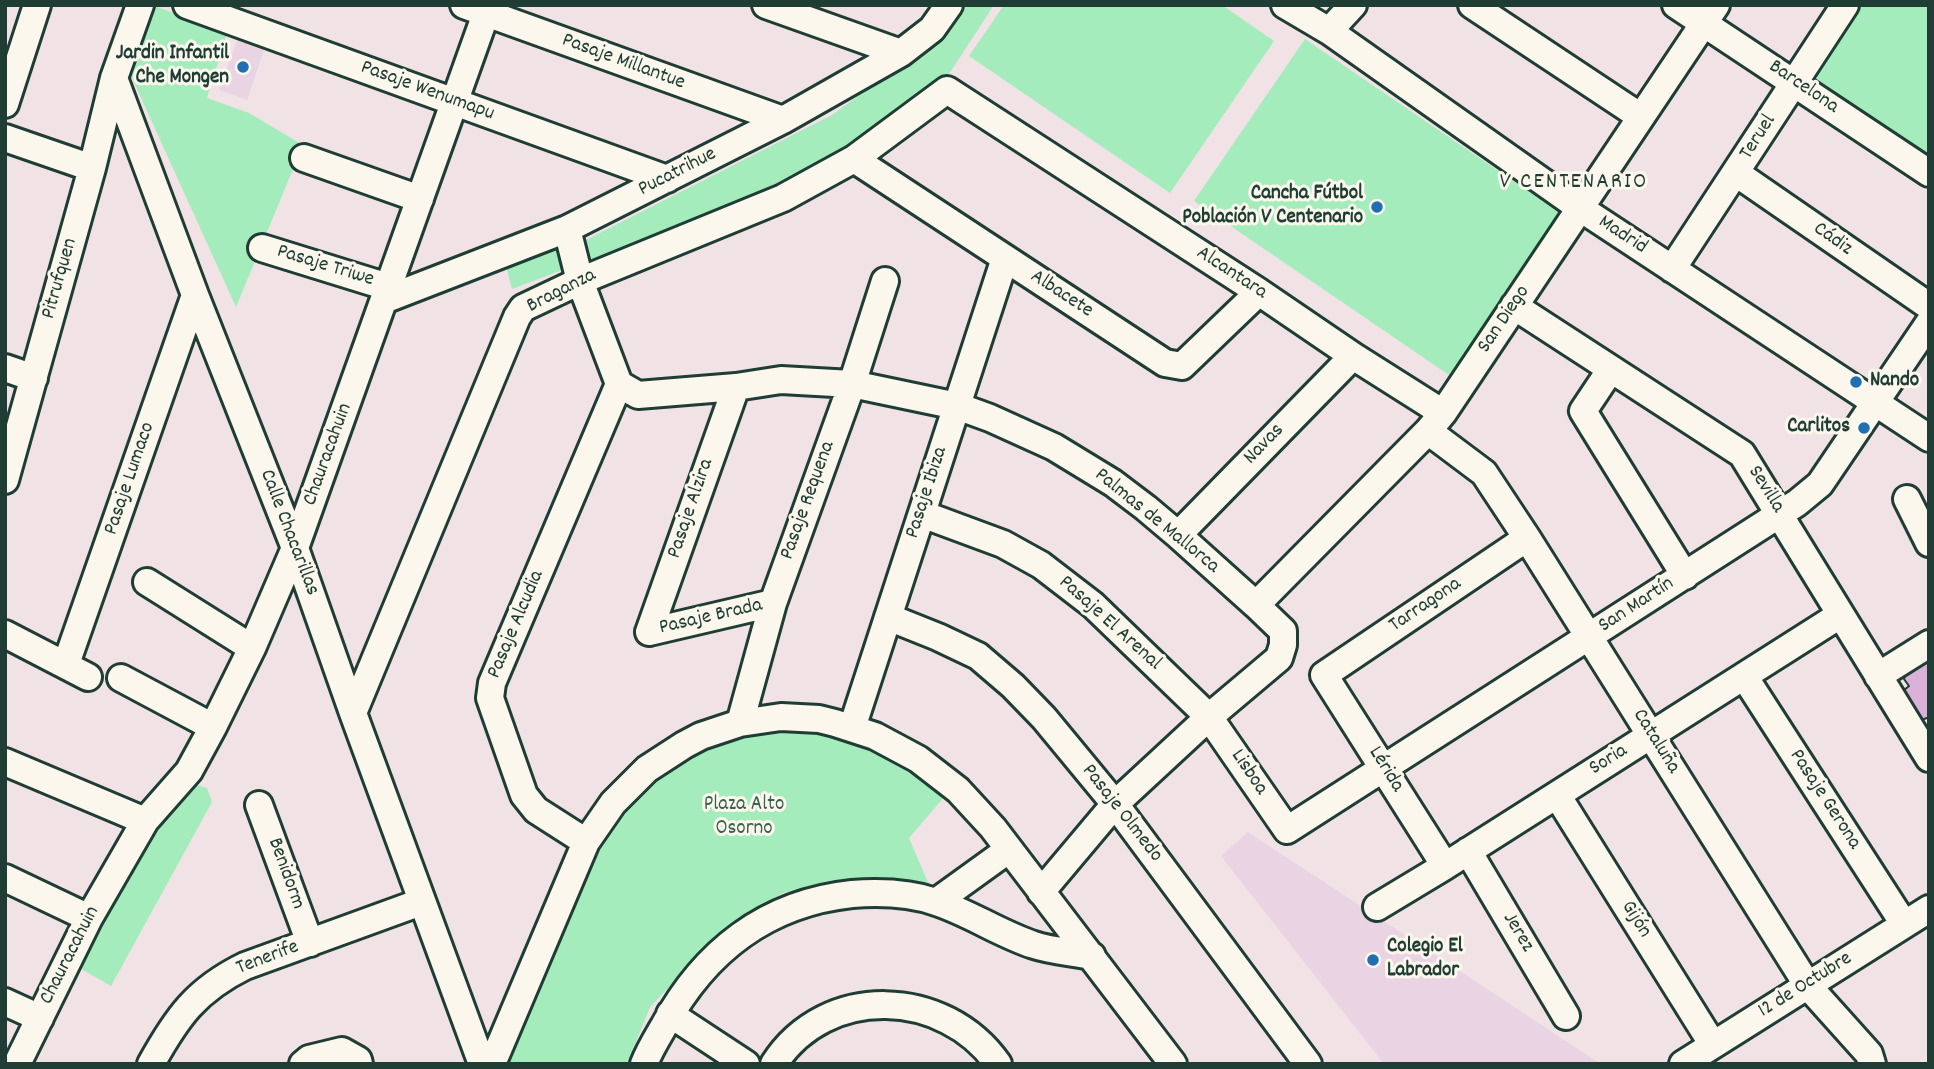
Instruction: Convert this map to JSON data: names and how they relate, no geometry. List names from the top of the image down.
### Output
{
  "streets": {
    "street": [
      "Pasaje Millantue",
      "Barcelona",
      "Pasaje Wenumapu",
      "Teruel",
      "Pucatrihue",
      "Madrid",
      "Cádiz",
      "Pasaje Triwe",
      "Alcantara",
      "Pitrufquen",
      "Braganza",
      "Albacete",
      "San Diego",
      "Navas",
      "Chauracahuin",
      "Pasaje Lumaco",
      "Sevilla",
      "Pasaje Ibiza",
      "Pasaje Requena",
      "Pasaje Alzira",
      "Palmas de Mallorca",
      "Calle Chacarillas",
      "Tarragona",
      "San Martín",
      "Pasaje Brada",
      "Pasaje El Arenal",
      "Pasaje Alcudia",
      "Cataluña",
      "Soria",
      "Lérida",
      "Lisboa",
      "Pasaje Gerona",
      "Pasaje Olmedo",
      "Benidorm",
      "Gijón",
      "Jerez",
      "Tenerife",
      "12 de Octubre"
    ]
  },
  "crossings": [
    ["Pasaje Millantue", "Pucatrihue"],
    ["Pasaje Millantue", "Chauracahuin"],
    ["Barcelona", "Teruel"],
    ["Barcelona", "San Diego"],
    ["Pasaje Wenumapu", "Pucatrihue"],
    ["Pasaje Wenumapu", "Chauracahuin"],
    ["Teruel", "Madrid"],
    ["Teruel", "Cádiz"],
    ["Pucatrihue", "Pasaje Triwe"],
    ["Pucatrihue", "Chauracahuin"],
    ["Madrid", "San Diego"],
    ["Madrid", "San Martín"],
    ["Pasaje Triwe", "Chauracahuin"],
    ["Alcantara", "Braganza"],
    ["Alcantara", "Albacete"],
    ["Alcantara", "San Diego"],
    ["Alcantara", "Navas"],
    ["Alcantara", "Cataluña"],
    ["Pitrufquen", "Calle Chacarillas"],
    ["Braganza", "Albacete"],
    ["Braganza", "Calle Chacarillas"],
    ["Albacete", "Pasaje Ibiza"],
    ["San Diego", "Sevilla"],
    ["San Diego", "Palmas de Mallorca"],
    ["San Diego", "Cataluña"],
    ["Navas", "Palmas de Mallorca"],
    ["Chauracahuin", "Calle Chacarillas"],
    ["Pasaje Lumaco", "Calle Chacarillas"],
    ["Sevilla", "San Martín"],
    ["Sevilla", "Soria"],
    ["Pasaje Ibiza", "Palmas de Mallorca"],
    ["Pasaje Ibiza", "Pasaje El Arenal"],
    ["Pasaje Ibiza", "Pasaje Olmedo"],
    ["Pasaje Requena", "Palmas de Mallorca"],
    ["Pasaje Requena", "Pasaje Brada"],
    ["Pasaje Alzira", "Palmas de Mallorca"],
    ["Pasaje Alzira", "Pasaje Brada"],
    ["Palmas de Mallorca", "Pasaje El Arenal"],
    ["Palmas de Mallorca", "Pasaje Alcudia"],
    ["Palmas de Mallorca", "Lisboa"],
    ["Palmas de Mallorca", "Pasaje Olmedo"],
    ["Calle Chacarillas", "Tenerife"],
    ["Tarragona", "Cataluña"],
    ["Tarragona", "Lérida"],
    ["San Martín", "Cataluña"],
    ["San Martín", "Lérida"],
    ["San Martín", "Lisboa"],
    ["Pasaje El Arenal", "Lisboa"],
    ["Cataluña", "Soria"],
    ["Cataluña", "12 de Octubre"],
    ["Soria", "Lérida"],
    ["Soria", "Pasaje Gerona"],
    ["Soria", "Gijón"],
    ["Soria", "Jerez"],
    ["Pasaje Gerona", "12 de Octubre"],
    ["Benidorm", "Tenerife"],
    ["Gijón", "12 de Octubre"]
  ],
  "districts": ["V CENTENARIO"],
  "parks": ["Plaza Alto Osorno"],
  "places": [
    "Jardin Infantil Che Mongen",
    "Cancha Fútbol Población V Centenario",
    "Nando",
    "Carlitos",
    "Colegio El Labrador"
  ]
}
